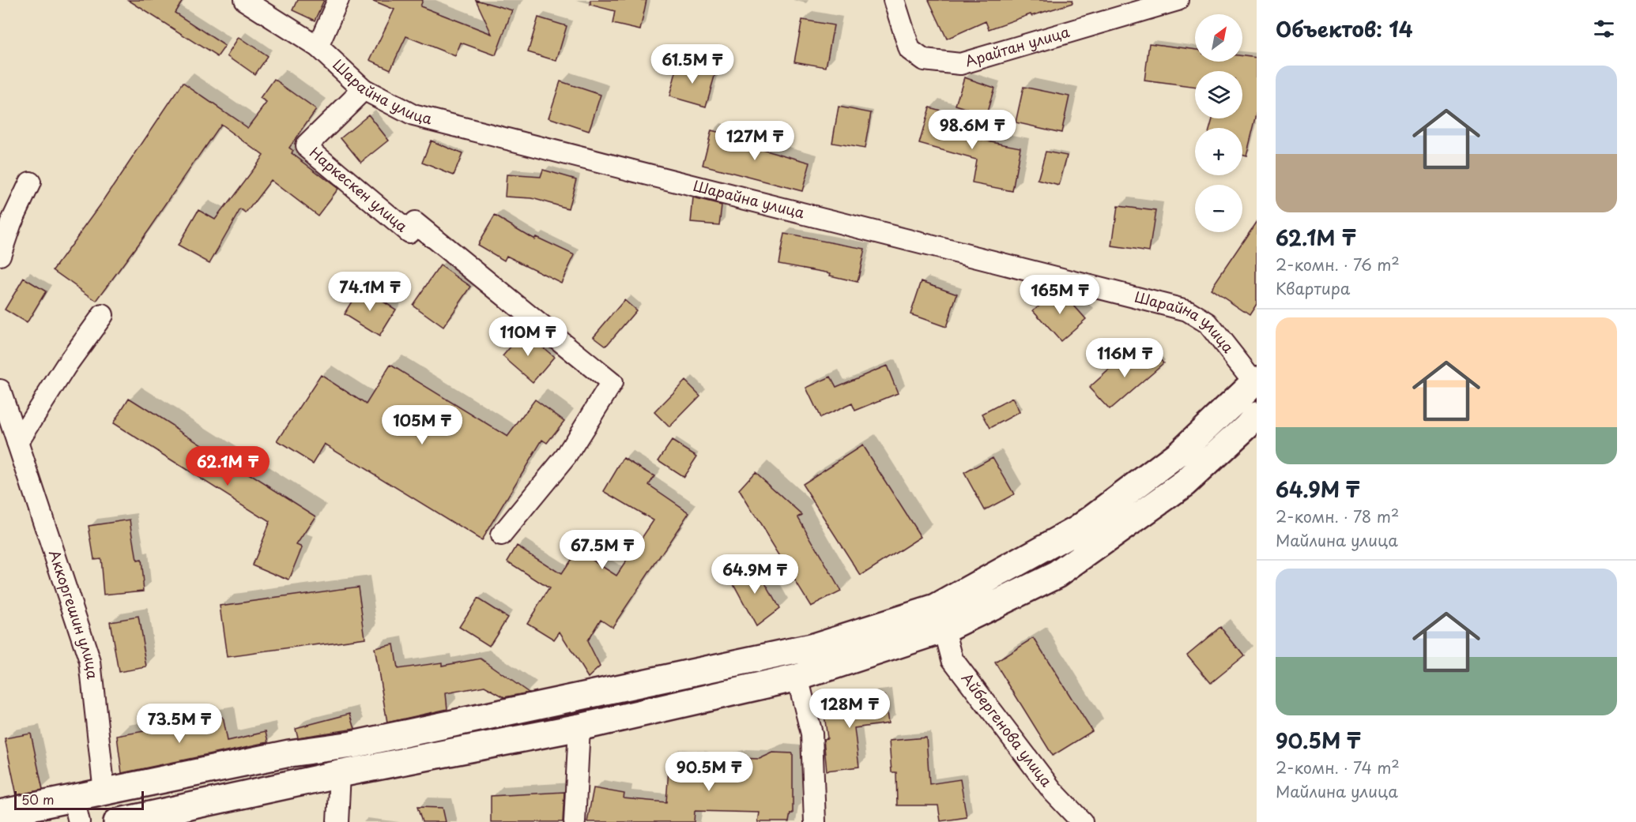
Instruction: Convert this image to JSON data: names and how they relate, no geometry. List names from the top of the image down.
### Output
{
  "streets": {
    "street": [
      "Арайтан улица",
      "Шарайна улица",
      "Наркескен улица",
      "Аккоргешин улица",
      "Айбергенова улица"
    ]
  },
  "crossings": [
    ["Шарайна улица", "Наркескен улица"]
  ],
  "scale_bar": "50 m",
  "north": "top right",
  "page": {
    "heading": "Объектов: 14",
    "map_buttons": ["+", "−"],
    "price": [
      "61.5M ₸",
      "98.6M ₸",
      "127M ₸",
      "74.1M ₸",
      "165M ₸",
      "110M ₸",
      "116M ₸",
      "105M ₸",
      "62.1M ₸",
      "67.5M ₸",
      "64.9M ₸",
      "128M ₸",
      "73.5M ₸",
      "90.5M ₸"
    ],
    "list": [
      {
        "name": "62.1M ₸",
        "note": "2-комн. · 76 m² · Квартира"
      },
      {
        "name": "64.9M ₸",
        "note": "2-комн. · 78 m² · Майлина улица"
      },
      {
        "name": "90.5M ₸",
        "note": "2-комн. · 74 m² · Майлина улица"
      }
    ],
    "scale": "50 m"
  }
}
